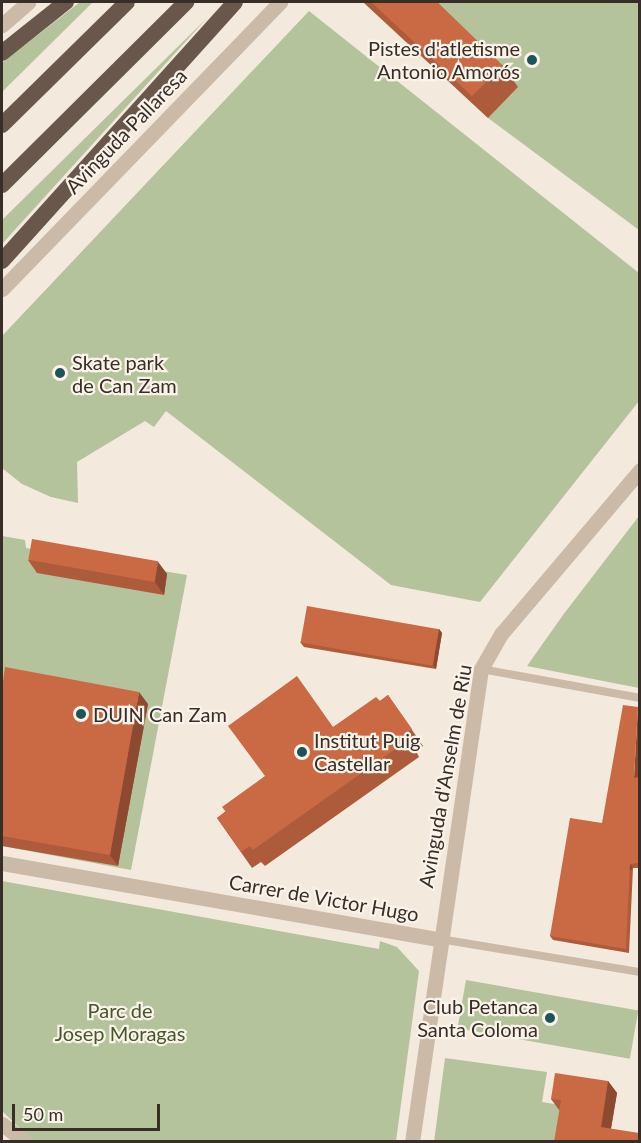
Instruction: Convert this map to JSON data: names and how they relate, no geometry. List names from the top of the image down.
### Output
{
  "streets": {
    "street": ["Avinguda Pallaresa", "Avinguda d'Anselm de Riu", "Carrer de Victor Hugo"]
  },
  "crossings": [
    ["Avinguda d'Anselm de Riu", "Carrer de Victor Hugo"]
  ],
  "parks": ["Parc de Josep Moragas"],
  "places": [
    "Pistes d'atletisme Antonio Amorós",
    "Skate park de Can Zam",
    "DUIN Can Zam",
    "Institut Puig Castellar",
    "Club Petanca Santa Coloma"
  ],
  "scale_bar": "50 m"
}
